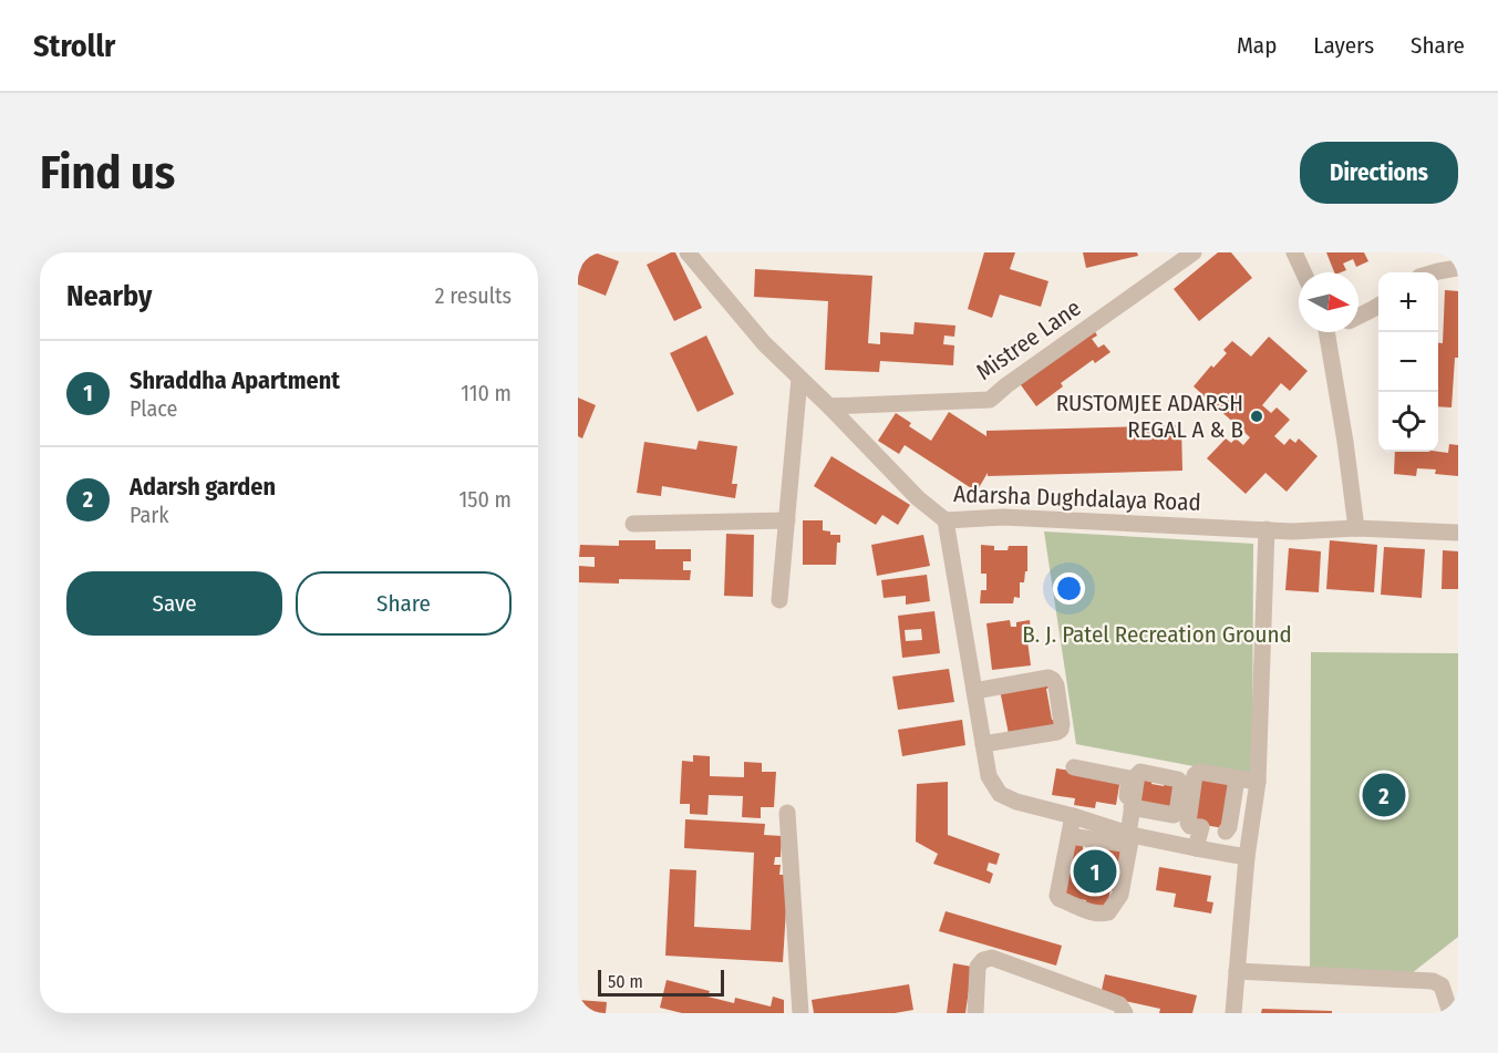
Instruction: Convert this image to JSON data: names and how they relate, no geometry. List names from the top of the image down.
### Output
{
  "streets": {
    "street": ["Mistree Lane", "Adarsha Dughdalaya Road"]
  },
  "crossings": [
    ["Mistree Lane", "Adarsha Dughdalaya Road"]
  ],
  "parks": ["B. J. Patel Recreation Ground"],
  "places": ["RUSTOMJEE ADARSH REGAL A & B"],
  "scale_bar": "50 m",
  "north": "right",
  "page": {
    "header": "Strollr",
    "nav": ["Map", "Layers", "Share"],
    "buttons": [
      "Directions",
      ["Save", "Share"]
    ],
    "title": "Find us",
    "heading": ["Nearby", "2 results"],
    "map_buttons": ["+", "−"],
    "list": [
      {
        "mark": "1",
        "name": "Shraddha Apartment",
        "note": "Place",
        "value": "110 m"
      },
      {
        "mark": "2",
        "name": "Adarsh garden",
        "note": "Park",
        "value": "150 m"
      }
    ],
    "pins": ["2", "1"],
    "scale": "50 m"
  }
}
